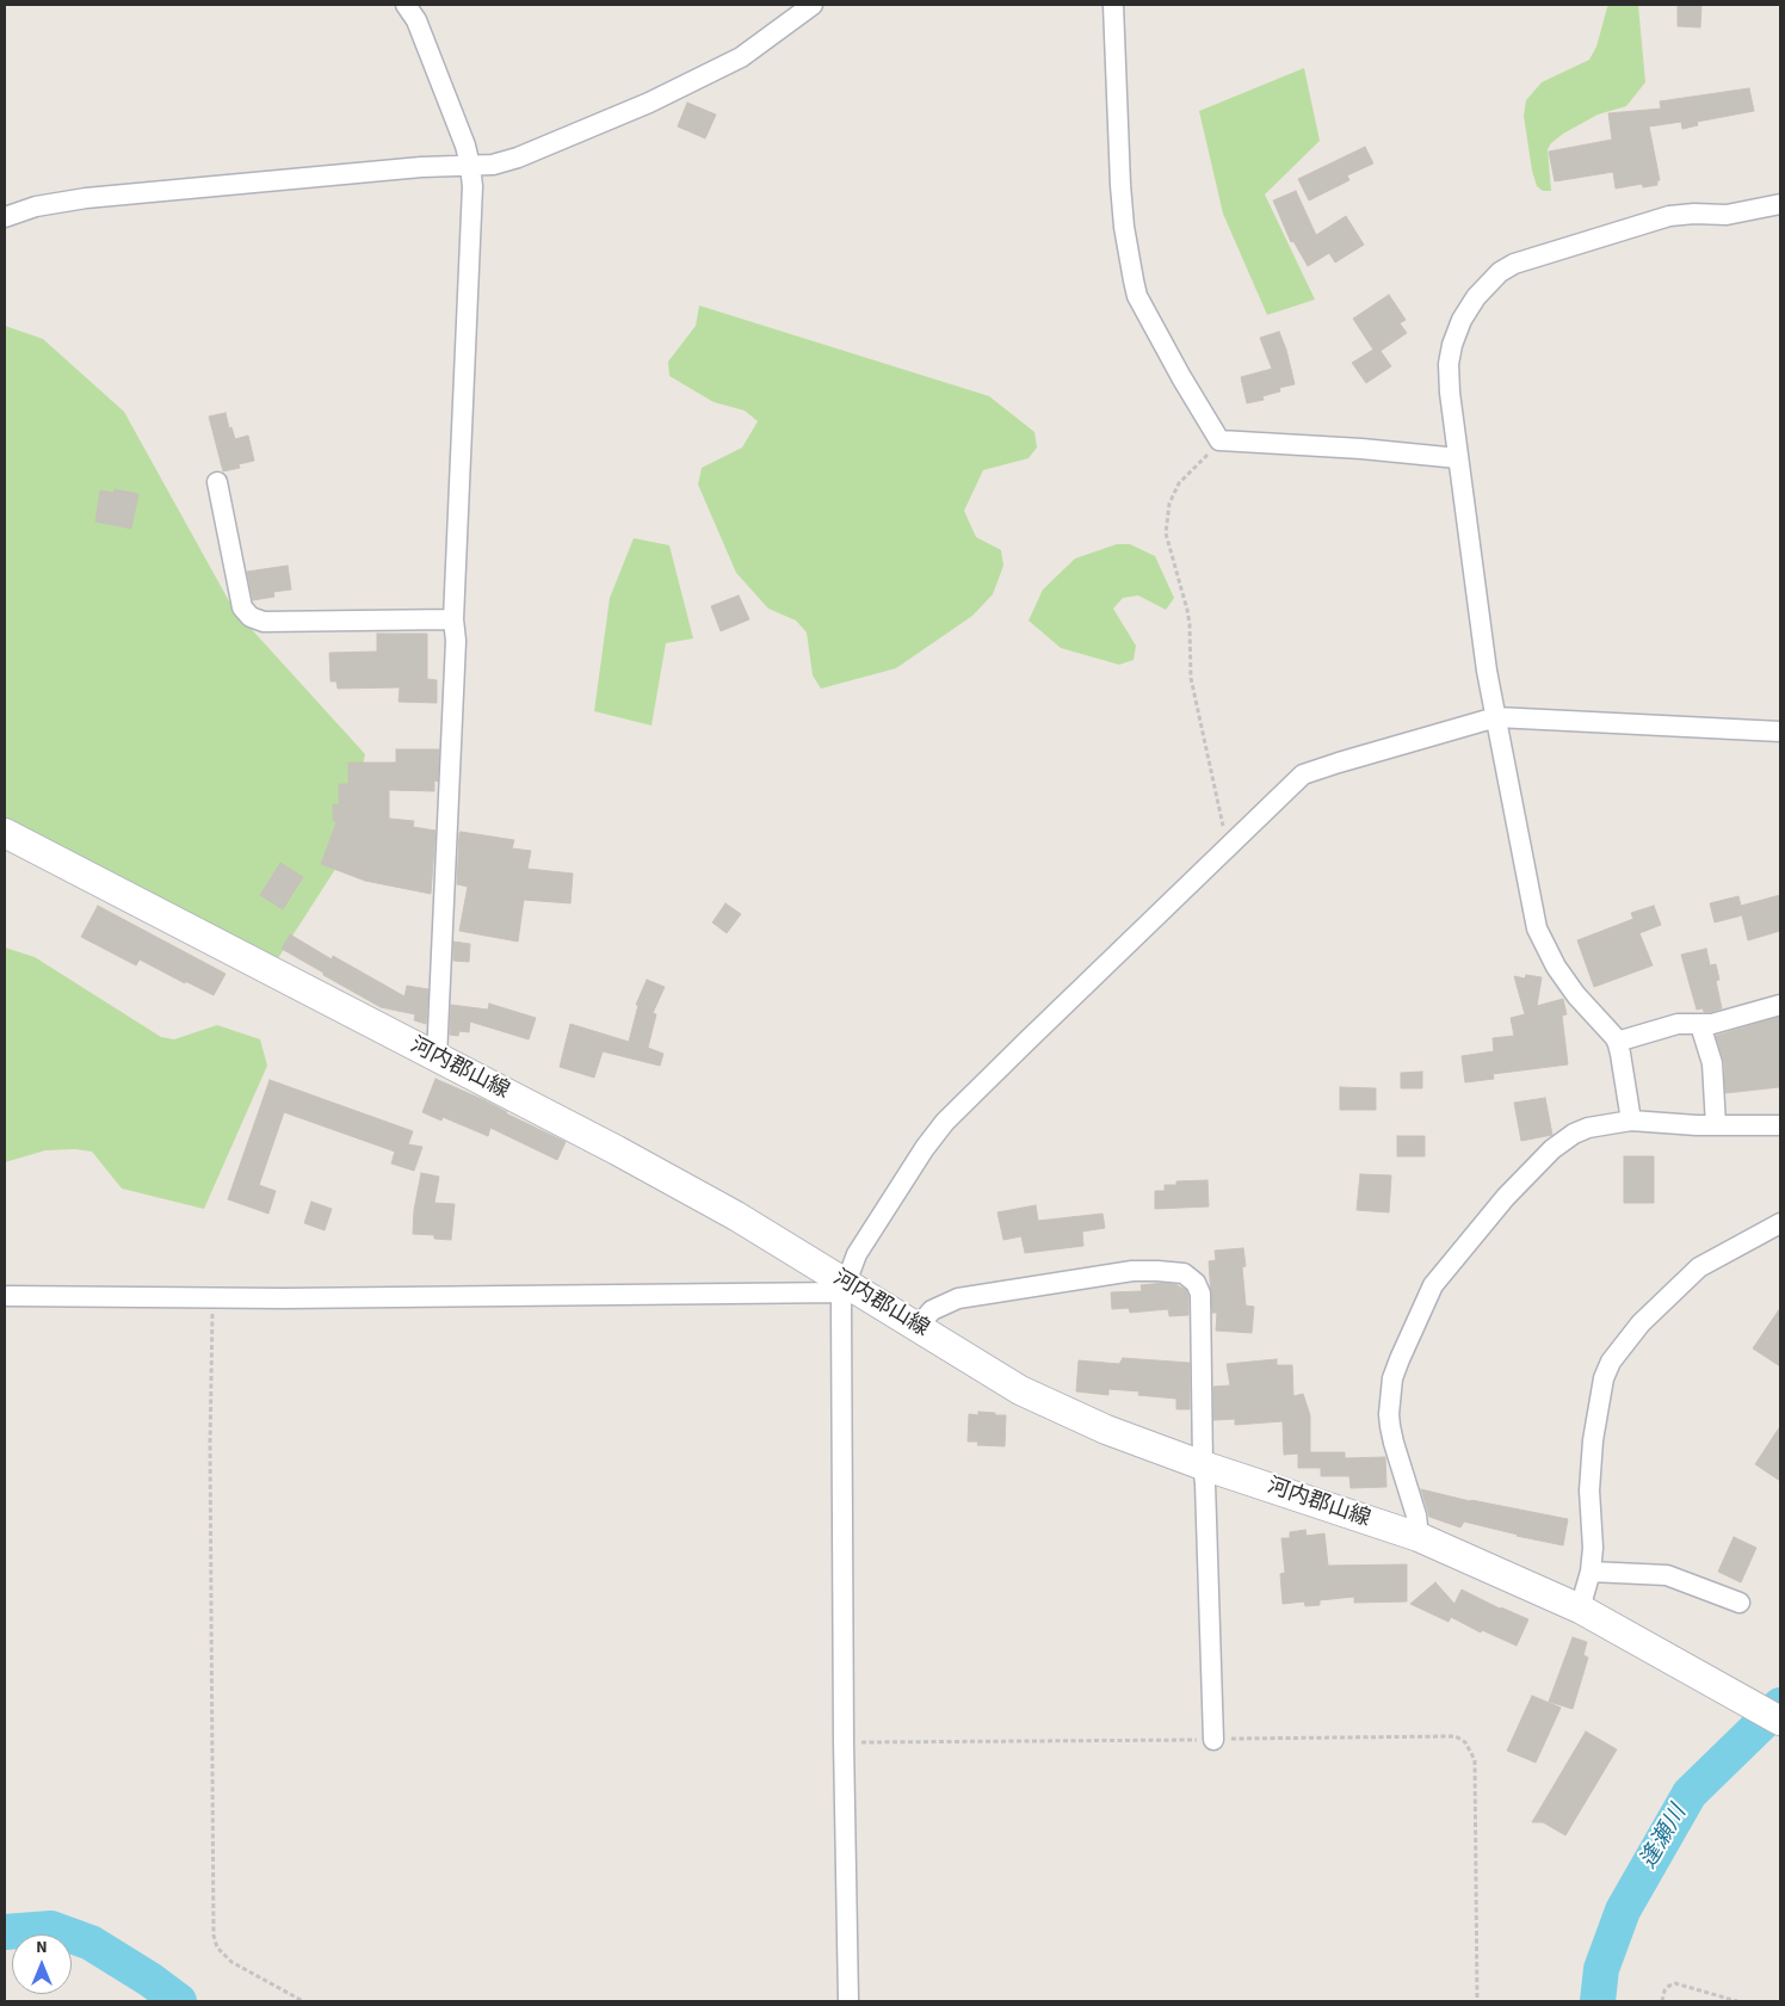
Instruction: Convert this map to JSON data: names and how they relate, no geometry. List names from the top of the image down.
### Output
{
  "streets": {
    "main road": ["河内郡山線"]
  },
  "water": ["逢瀬川"],
  "north": "top"
}
